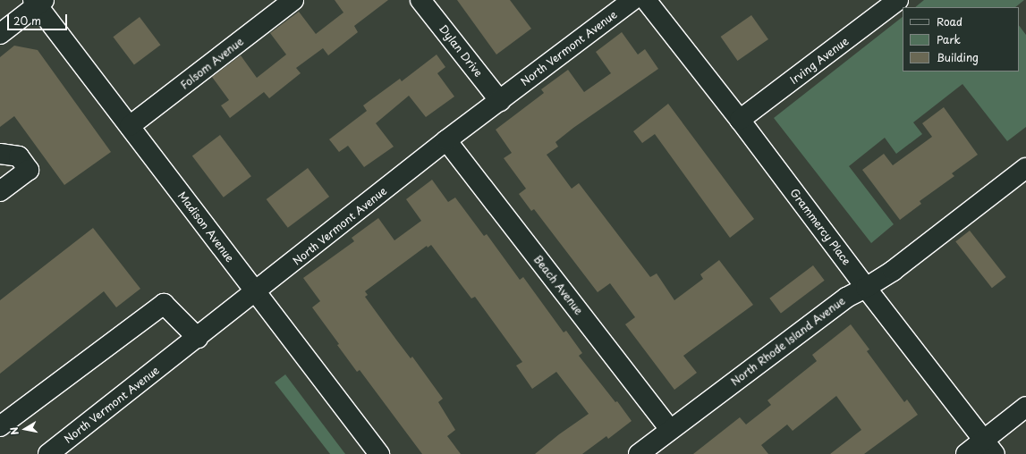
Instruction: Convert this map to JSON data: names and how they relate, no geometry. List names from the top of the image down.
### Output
{
  "streets": {
    "street": [
      "North Vermont Avenue",
      "Dylan Drive",
      "Irving Avenue",
      "Folsom Avenue",
      "Madison Avenue",
      "Grammercy Place",
      "Beach Avenue",
      "North Rhode Island Avenue"
    ]
  },
  "crossings": [
    ["North Vermont Avenue", "Dylan Drive"],
    ["North Vermont Avenue", "Madison Avenue"],
    ["North Vermont Avenue", "Beach Avenue"],
    ["Irving Avenue", "Grammercy Place"],
    ["Folsom Avenue", "Madison Avenue"],
    ["Grammercy Place", "North Rhode Island Avenue"],
    ["Beach Avenue", "North Rhode Island Avenue"]
  ],
  "legend": ["Road", "Park", "Building"],
  "scale_bar": "20 m",
  "north": "left"
}
